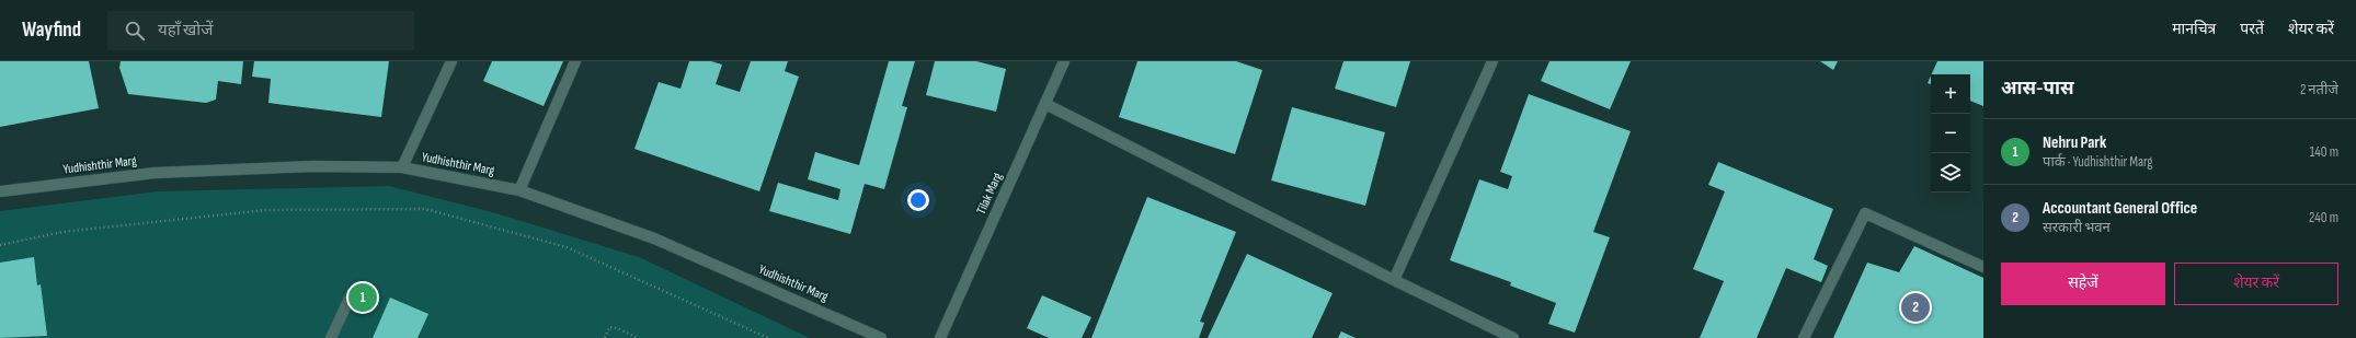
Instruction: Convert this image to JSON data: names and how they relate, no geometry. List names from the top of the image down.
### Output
{
  "streets": {
    "street": ["Yudhishthir Marg", "Tilak Marg"]
  },
  "page": {
    "header": "Wayfind",
    "search": "यहाँ खोजें",
    "nav": ["मानचित्र", "परतें", "शेयर करें"],
    "heading": ["आस-पास", "2 नतीजे"],
    "map_buttons": ["+", "−"],
    "list": [
      {
        "mark": "1",
        "name": "Nehru Park",
        "note": "पार्क · Yudhishthir Marg",
        "value": "140 m"
      },
      {
        "mark": "2",
        "name": "Accountant General Office",
        "note": "सरकारी भवन",
        "value": "240 m"
      }
    ],
    "buttons": ["सहेजें", "शेयर करें"],
    "pins": ["1", "2"]
  }
}
